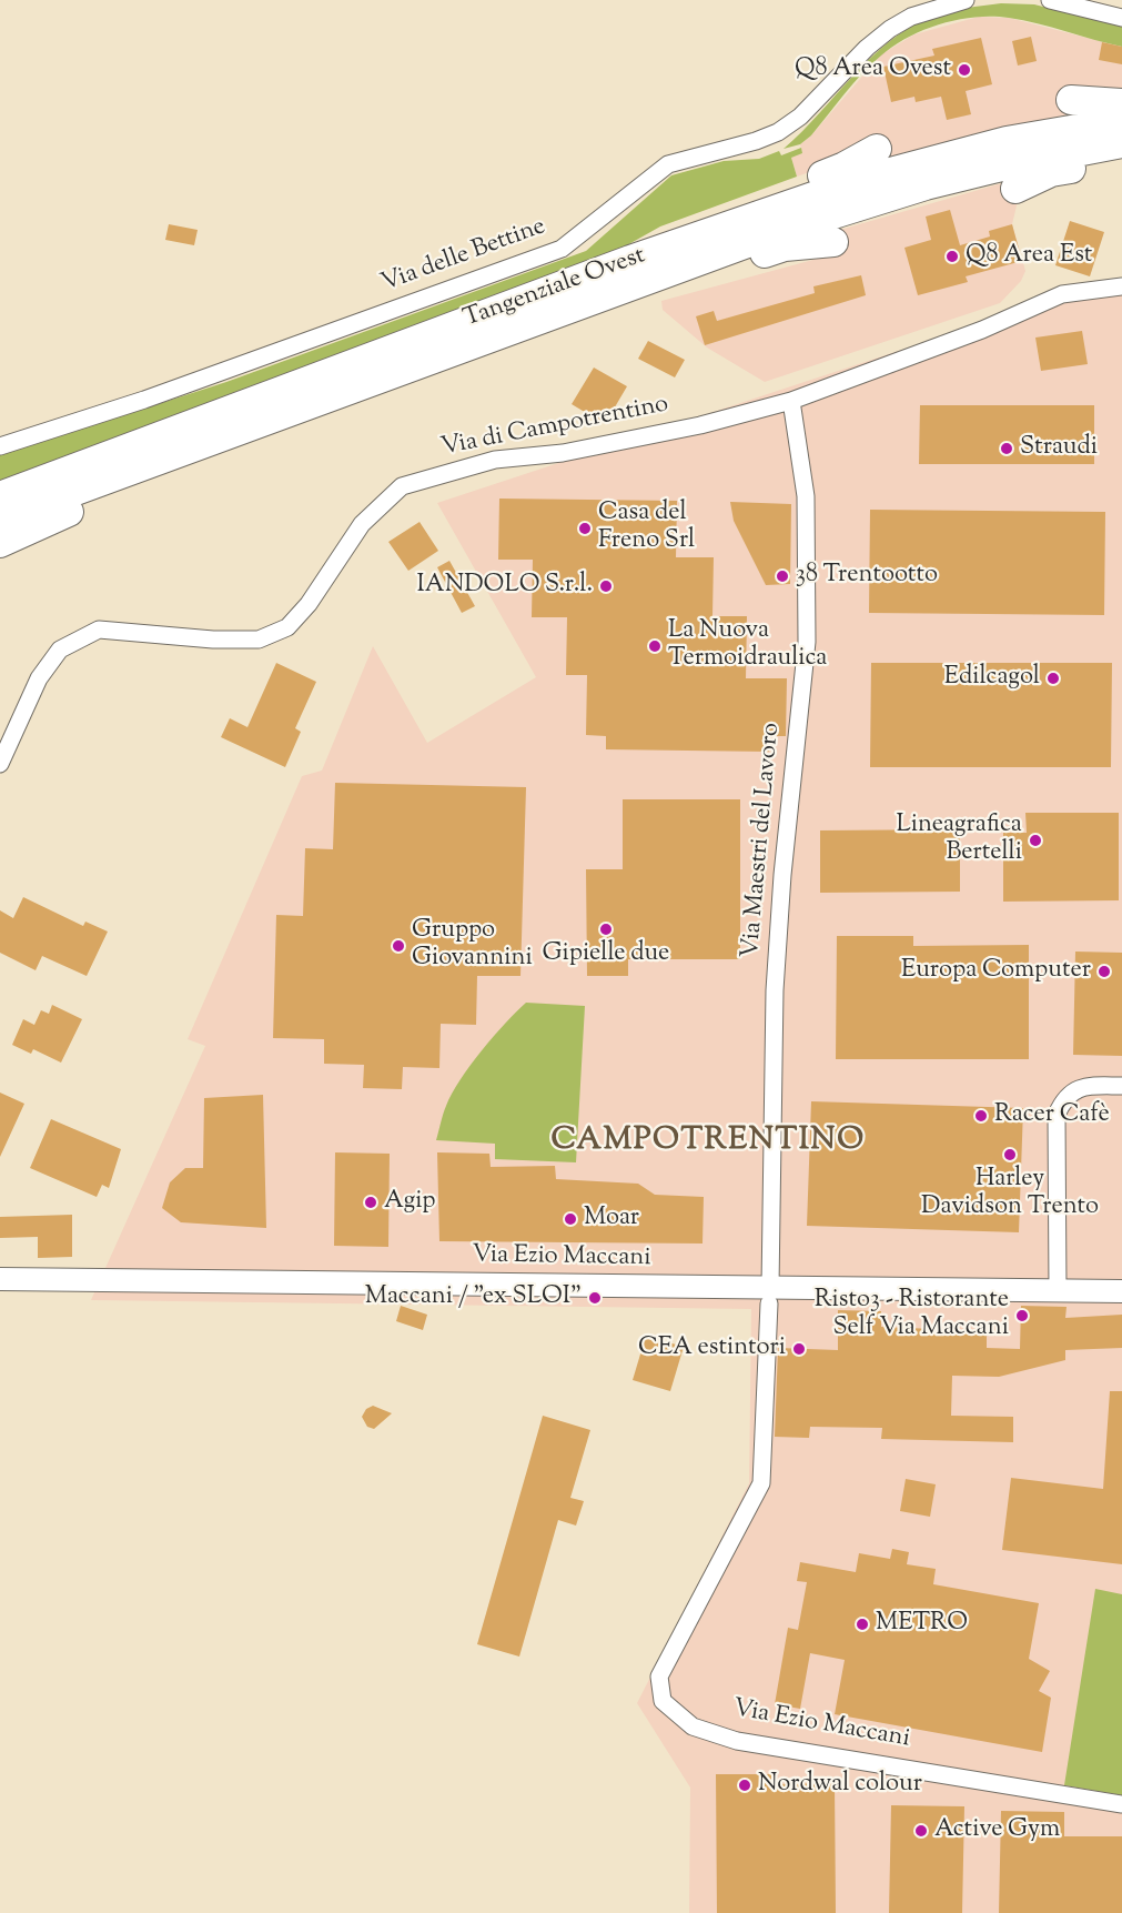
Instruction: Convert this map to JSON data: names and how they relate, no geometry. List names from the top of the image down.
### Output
{
  "streets": {
    "highway": ["Tangenziale Ovest"],
    "street": [
      "Via delle Bettine",
      "Via di Campotrentino",
      "Via Maestri del Lavoro",
      "Via Ezio Maccani"
    ]
  },
  "crossings": [
    ["Via di Campotrentino", "Via Maestri del Lavoro"],
    ["Via Maestri del Lavoro", "Via Ezio Maccani"]
  ],
  "districts": ["CAMPOTRENTINO"],
  "places": [
    "Q8 Area Ovest",
    "Q8 Area Est",
    "Straudi",
    "Casa del Freno Srl",
    "38 Trentootto",
    "IANDOLO S.r.l.",
    "La Nuova Termoidraulica",
    "Edilcagol",
    "Lineagrafica Bertelli",
    "Gipielle due",
    "Gruppo Giovannini",
    "Europa Computer",
    "Racer Cafè",
    "Harley Davidson Trento",
    "Agip",
    "Moar",
    "Maccani / \"ex SLOI\"",
    "Risto3 - Ristorante Self Via Maccani",
    "CEA estintori",
    "METRO",
    "Nordwal colour",
    "Active Gym"
  ]
}
